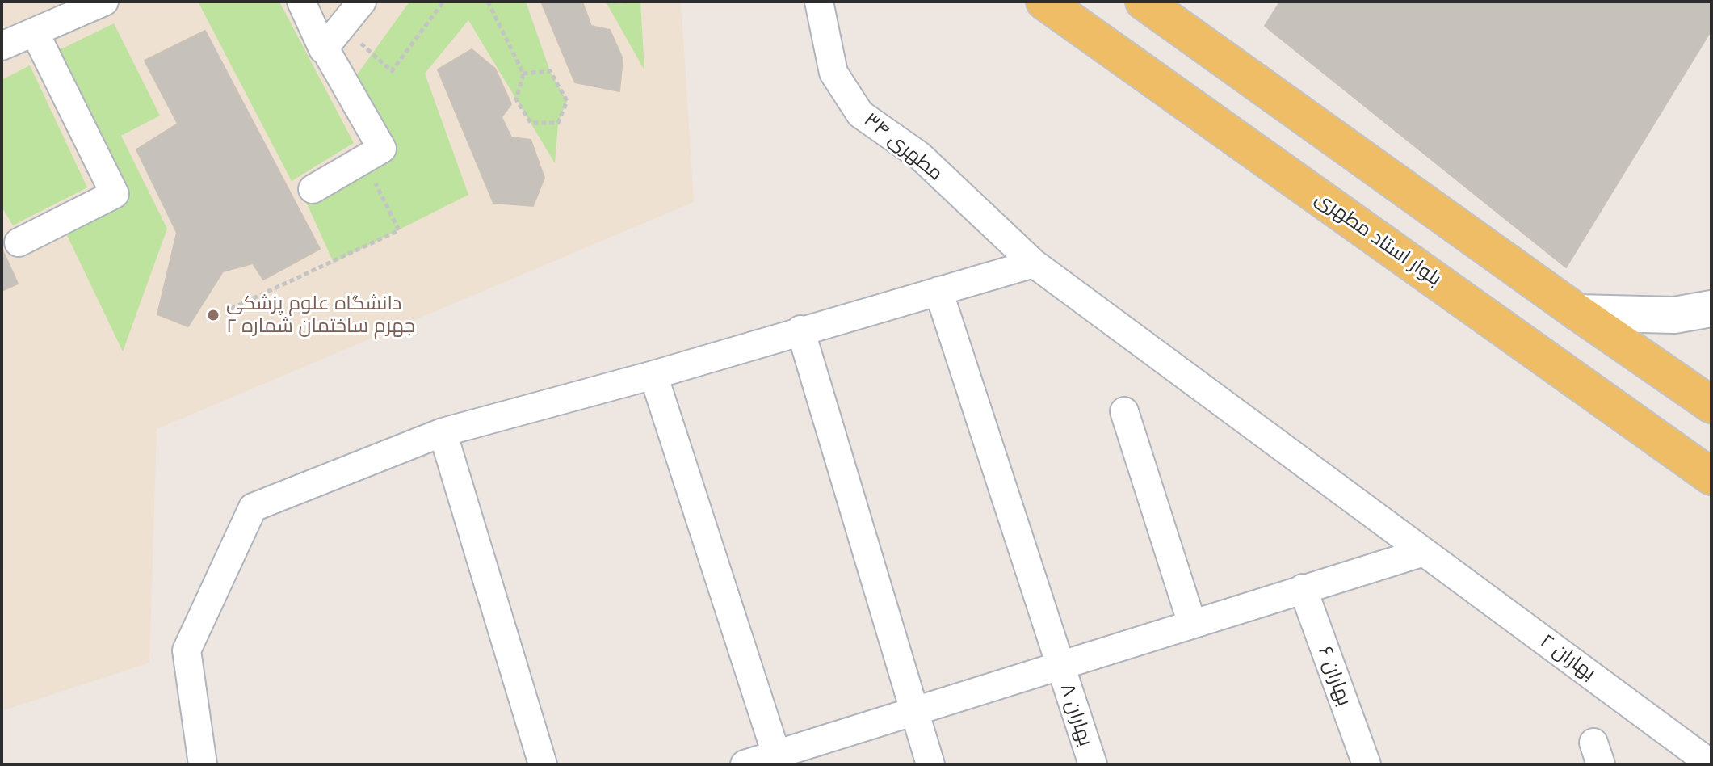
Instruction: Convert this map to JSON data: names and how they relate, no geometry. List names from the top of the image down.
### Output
{
  "streets": {
    "main road": ["بلوار استاد مطهری"],
    "street": [
      "مطهری ۳۴",
      "بهاران ۲",
      "بهاران ۶",
      "بهاران ۸"
    ]
  },
  "crossings": [
    ["مطهری ۳۴", "بهاران ۲"]
  ],
  "places": ["دانشگاه علوم پزشکی جهرم ساختمان شماره ۲"]
}
